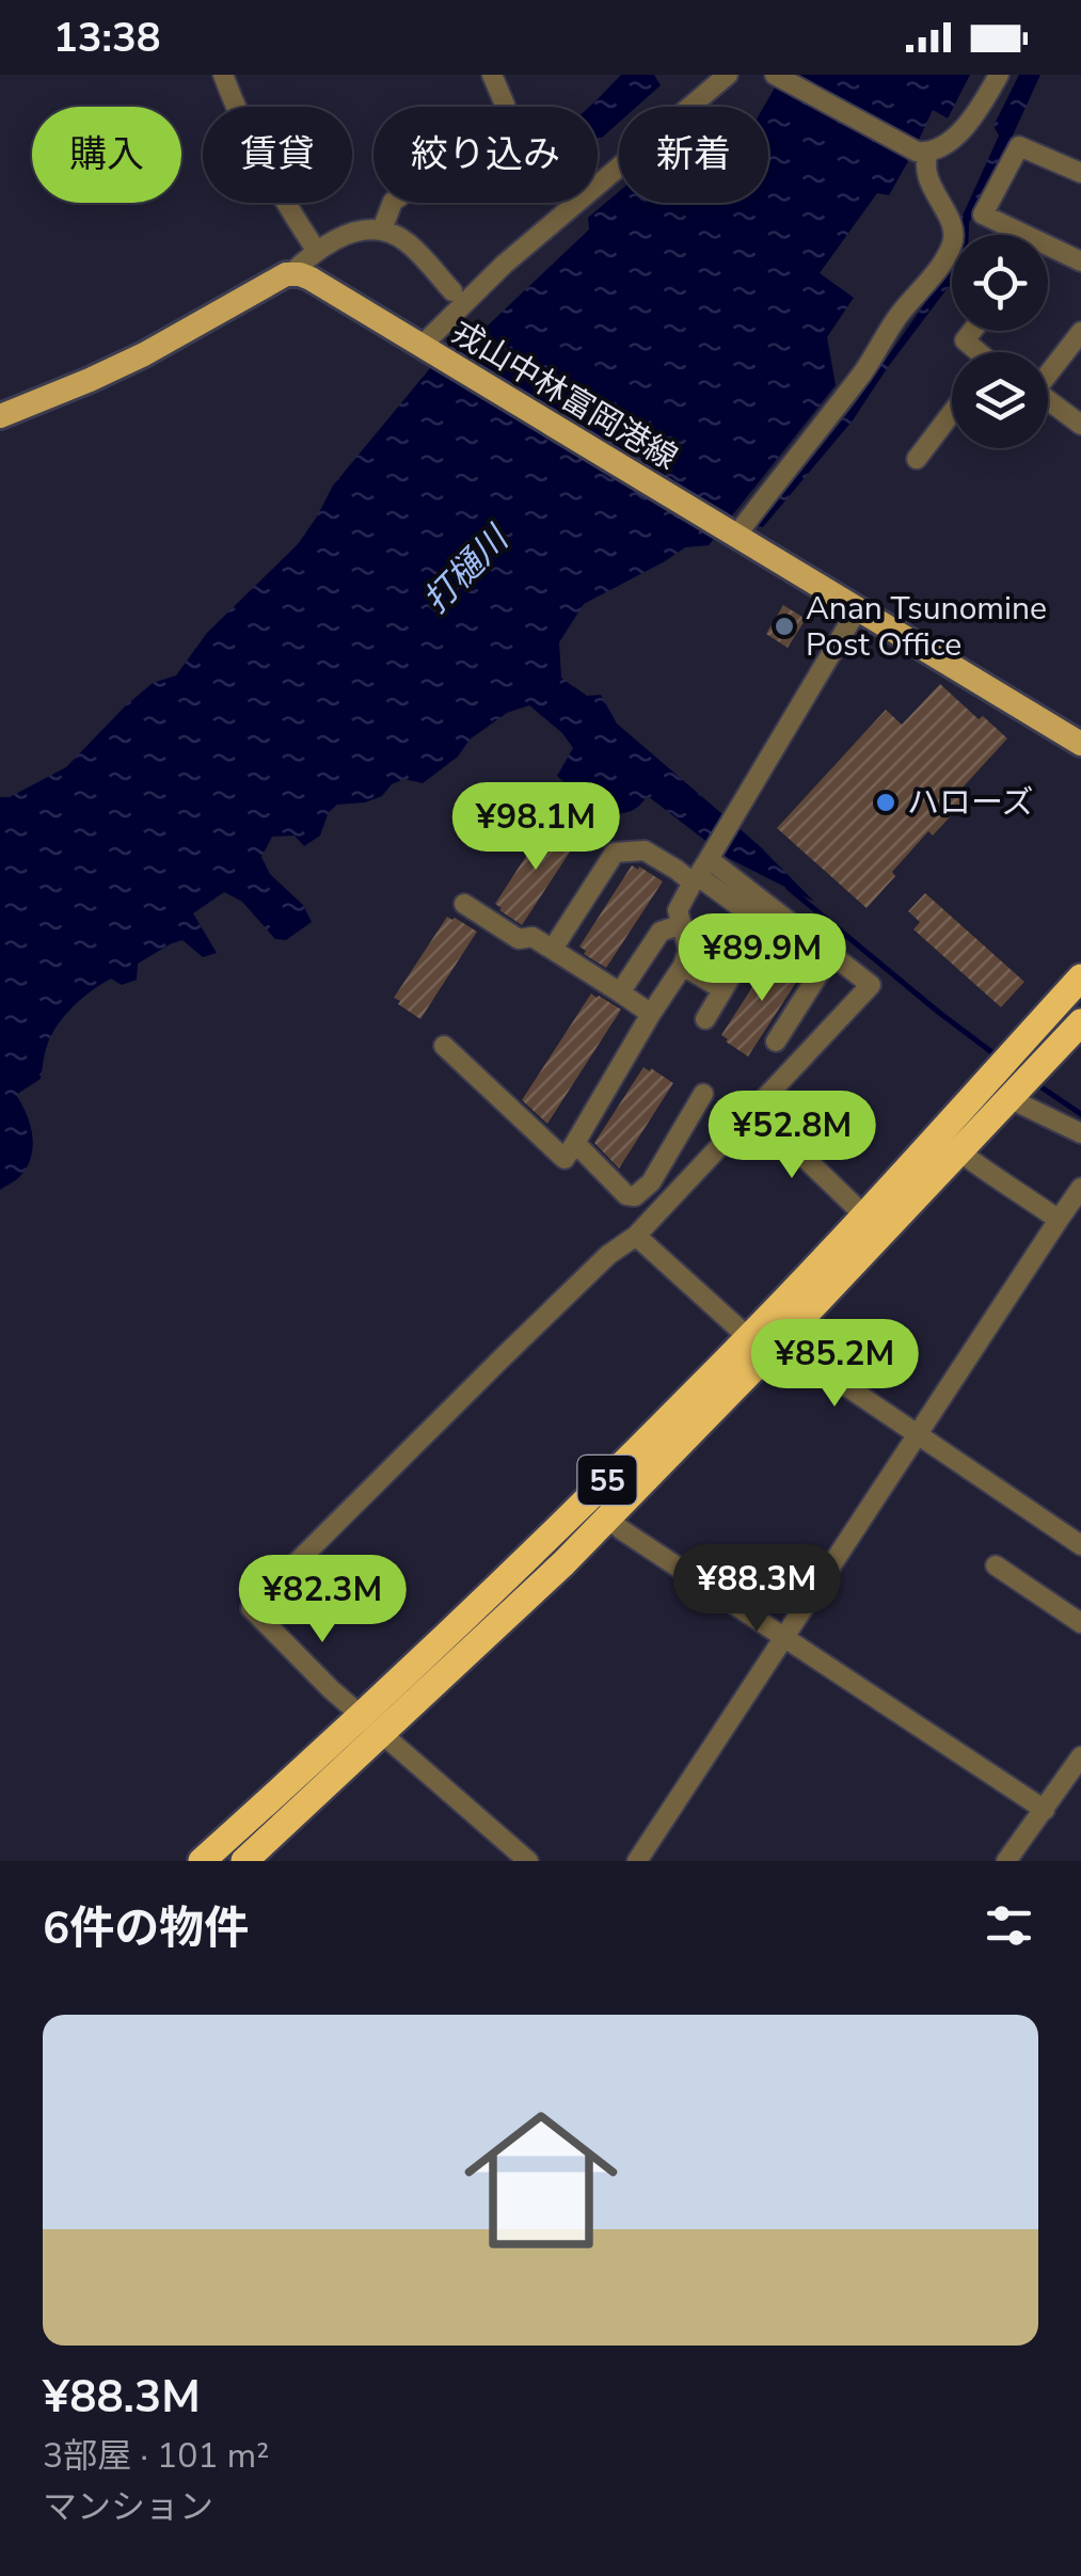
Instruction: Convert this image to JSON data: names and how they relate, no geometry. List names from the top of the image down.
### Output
{
  "streets": {
    "highway": ["55"],
    "main road": ["戎山中林富岡港線"]
  },
  "water": ["打樋川"],
  "places": ["Anan Tsunomine Post Office", "ハローズ"],
  "page": {
    "status": "13:38",
    "chip": [
      "購入",
      "賃貸",
      "絞り込み",
      "新着"
    ],
    "price": [
      "¥98.1M",
      "¥89.9M",
      "¥52.8M",
      "¥85.2M",
      "¥88.3M",
      "¥82.3M"
    ],
    "heading": "6件の物件",
    "list": [
      {
        "name": "¥88.3M",
        "note": "3部屋 · 101 m² · マンション"
      }
    ]
  }
}
